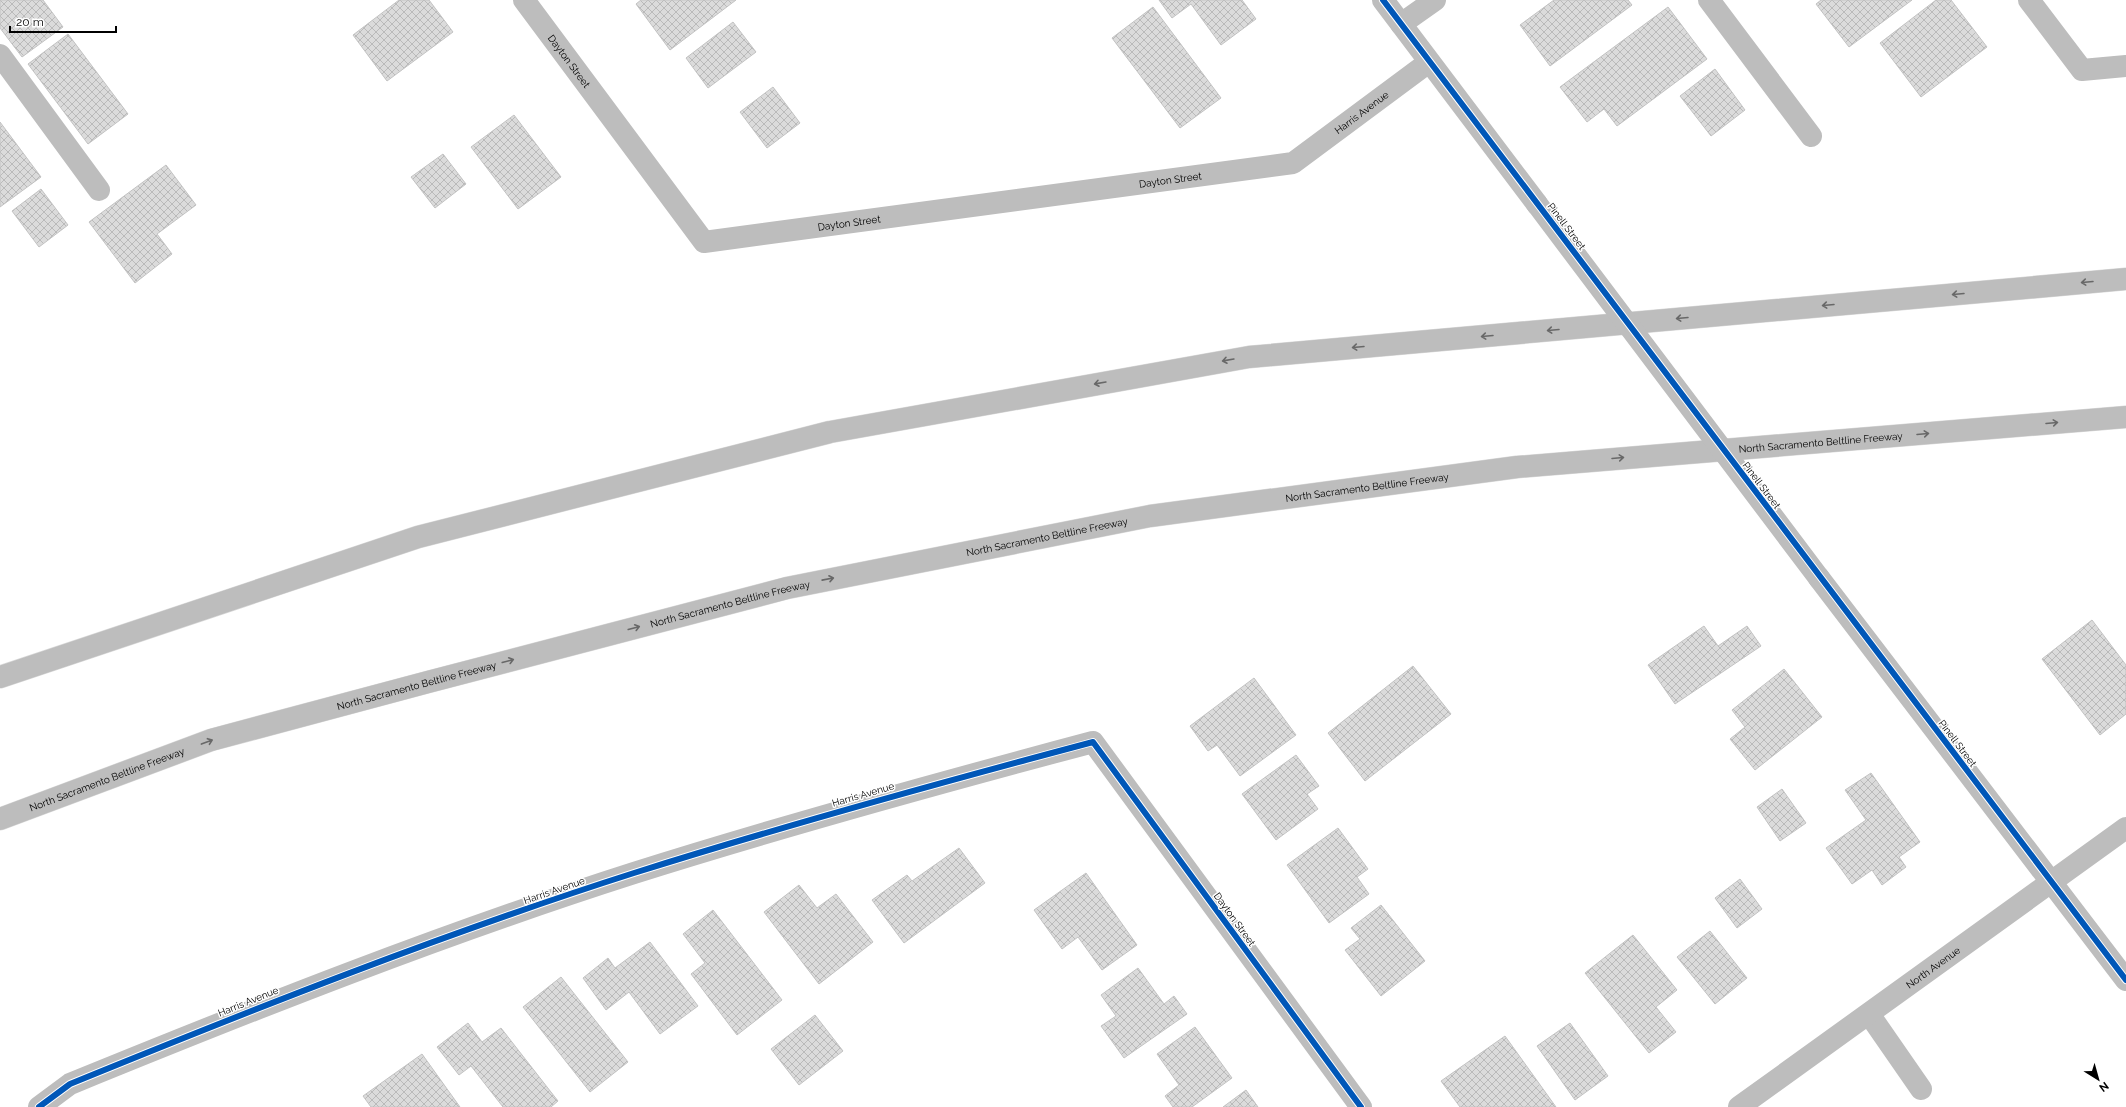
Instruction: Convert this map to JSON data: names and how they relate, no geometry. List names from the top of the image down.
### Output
{
  "streets": {
    "main road": [
      "Dayton Street",
      "Harris Avenue",
      "Pinell Street",
      "North Sacramento Beltline Freeway",
      "North Avenue"
    ]
  },
  "crossings": [
    ["Dayton Street", "Harris Avenue"],
    ["Harris Avenue", "Pinell Street"],
    ["Pinell Street", "North Avenue"]
  ],
  "scale_bar": "20 m",
  "north": "bottom right"
}
